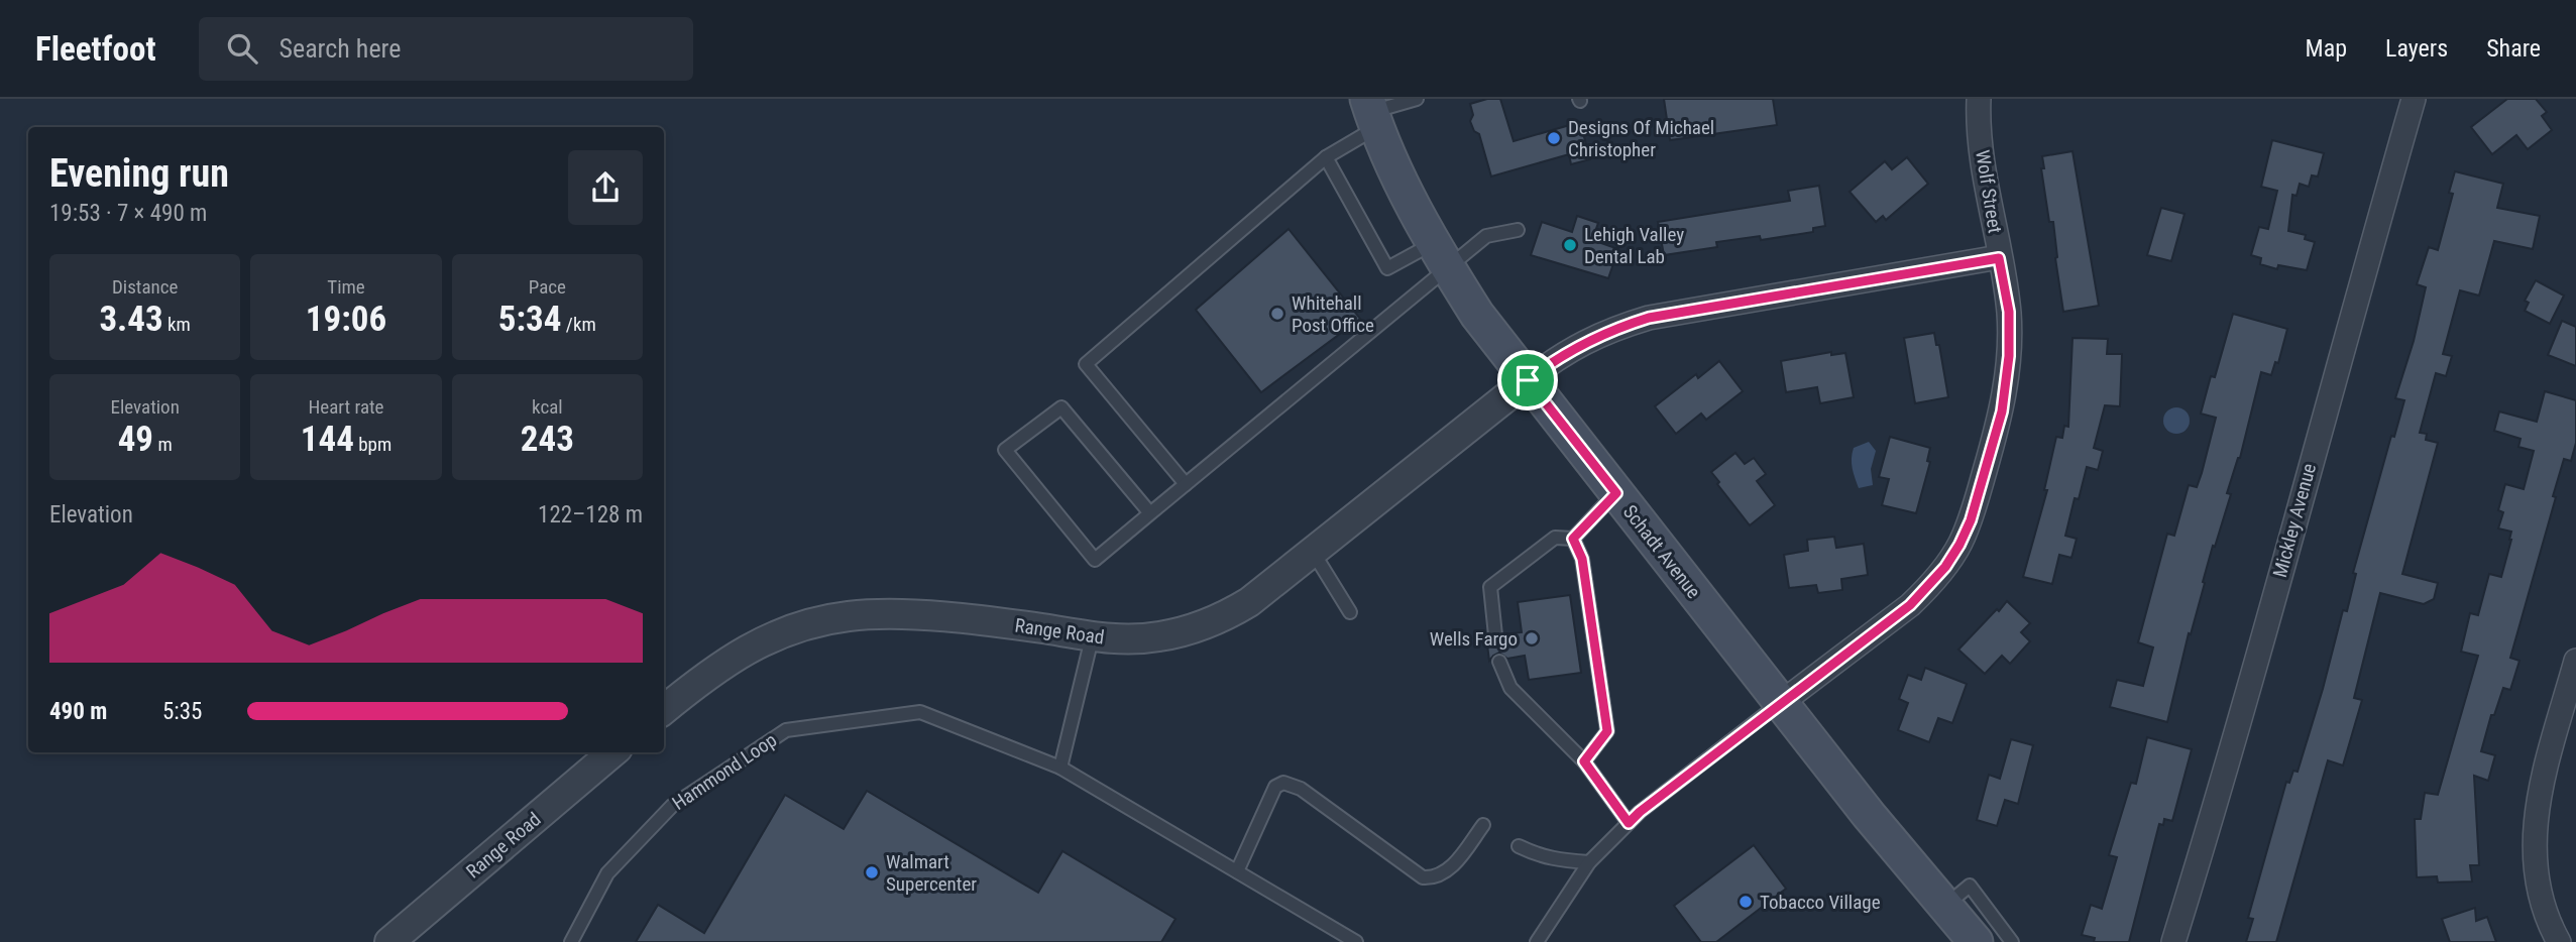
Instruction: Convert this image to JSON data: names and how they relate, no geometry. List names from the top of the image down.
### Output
{
  "streets": {
    "main road": ["Schadt Avenue"],
    "street": ["Wolf Street", "Mickley Avenue", "Range Road"],
    "lane": ["Hammond Loop"]
  },
  "crossings": [
    ["Wolf Street", "Schadt Avenue"],
    ["Schadt Avenue", "Range Road"]
  ],
  "places": [
    "Designs Of Michael Christopher",
    "Lehigh Valley Dental Lab",
    "Whitehall Post Office",
    "Wells Fargo",
    "Walmart Supercenter",
    "Tobacco Village"
  ],
  "page": {
    "header": "Fleetfoot",
    "search": "Search here",
    "nav": ["Map", "Layers", "Share"],
    "heading": ["Evening run", "19:53 · 7 × 490 m"],
    "stats": [
      ["Distance", "3.43 km"],
      ["Time", "19:06"],
      ["Pace", "5:34 /km"],
      ["Elevation", "49 m"],
      ["Heart rate", "144 bpm"],
      ["kcal", "243"]
    ],
    "chart": ["Elevation", "122–128 m"],
    "list": [
      {
        "name": "490 m",
        "note": "5:35"
      }
    ]
  }
}
